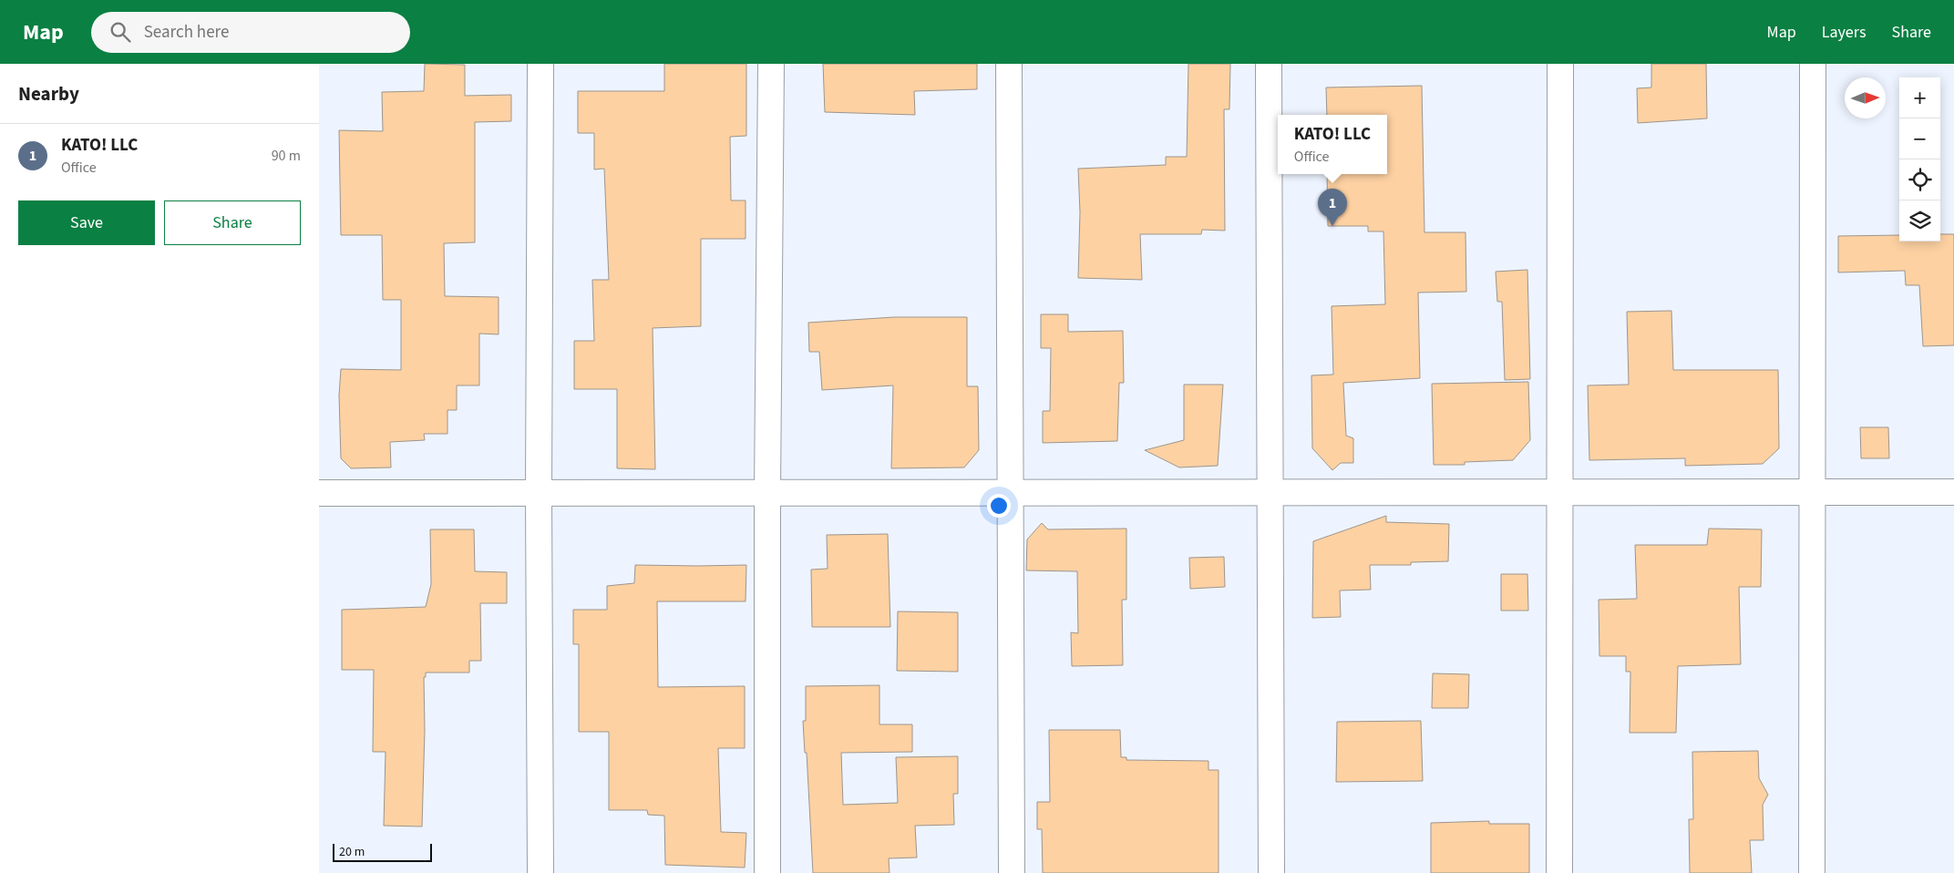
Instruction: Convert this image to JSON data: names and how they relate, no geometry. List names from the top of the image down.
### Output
{
  "scale_bar": "20 m",
  "north": "right",
  "page": {
    "header": "Map",
    "search": "Search here",
    "nav": ["Map", "Layers", "Share"],
    "heading": "Nearby",
    "map_buttons": ["+", "−"],
    "popup": ["KATO! LLC", "Office"],
    "list": [
      {
        "mark": "1",
        "name": "KATO! LLC",
        "note": "Office",
        "value": "90 m"
      }
    ],
    "buttons": ["Save", "Share"],
    "pins": "1",
    "scale": "20 m"
  }
}
